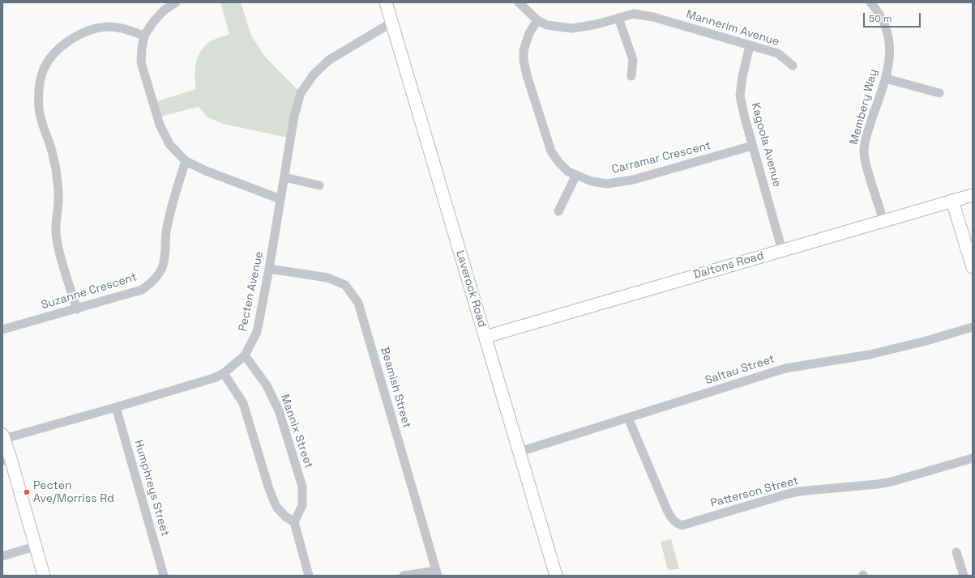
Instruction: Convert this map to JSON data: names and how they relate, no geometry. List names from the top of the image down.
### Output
{
  "streets": {
    "street": [
      "Mannerim Avenue",
      "Membery Way",
      "Kagoola Avenue",
      "Carramar Crescent",
      "Daltons Road",
      "Laverock Road",
      "Suzanne Crescent",
      "Pecten Avenue",
      "Saltau Street",
      "Beamish Street",
      "Mannix Street",
      "Humphreys Street",
      "Patterson Street"
    ]
  },
  "crossings": [
    ["Mannerim Avenue", "Kagoola Avenue"],
    ["Mannerim Avenue", "Carramar Crescent"],
    ["Membery Way", "Daltons Road"],
    ["Kagoola Avenue", "Carramar Crescent"],
    ["Kagoola Avenue", "Daltons Road"],
    ["Daltons Road", "Laverock Road"],
    ["Laverock Road", "Pecten Avenue"],
    ["Laverock Road", "Saltau Street"],
    ["Pecten Avenue", "Beamish Street"],
    ["Pecten Avenue", "Mannix Street"],
    ["Pecten Avenue", "Humphreys Street"],
    ["Saltau Street", "Patterson Street"]
  ],
  "places": ["Pecten Ave/Morriss Rd"],
  "scale_bar": "50 m"
}
